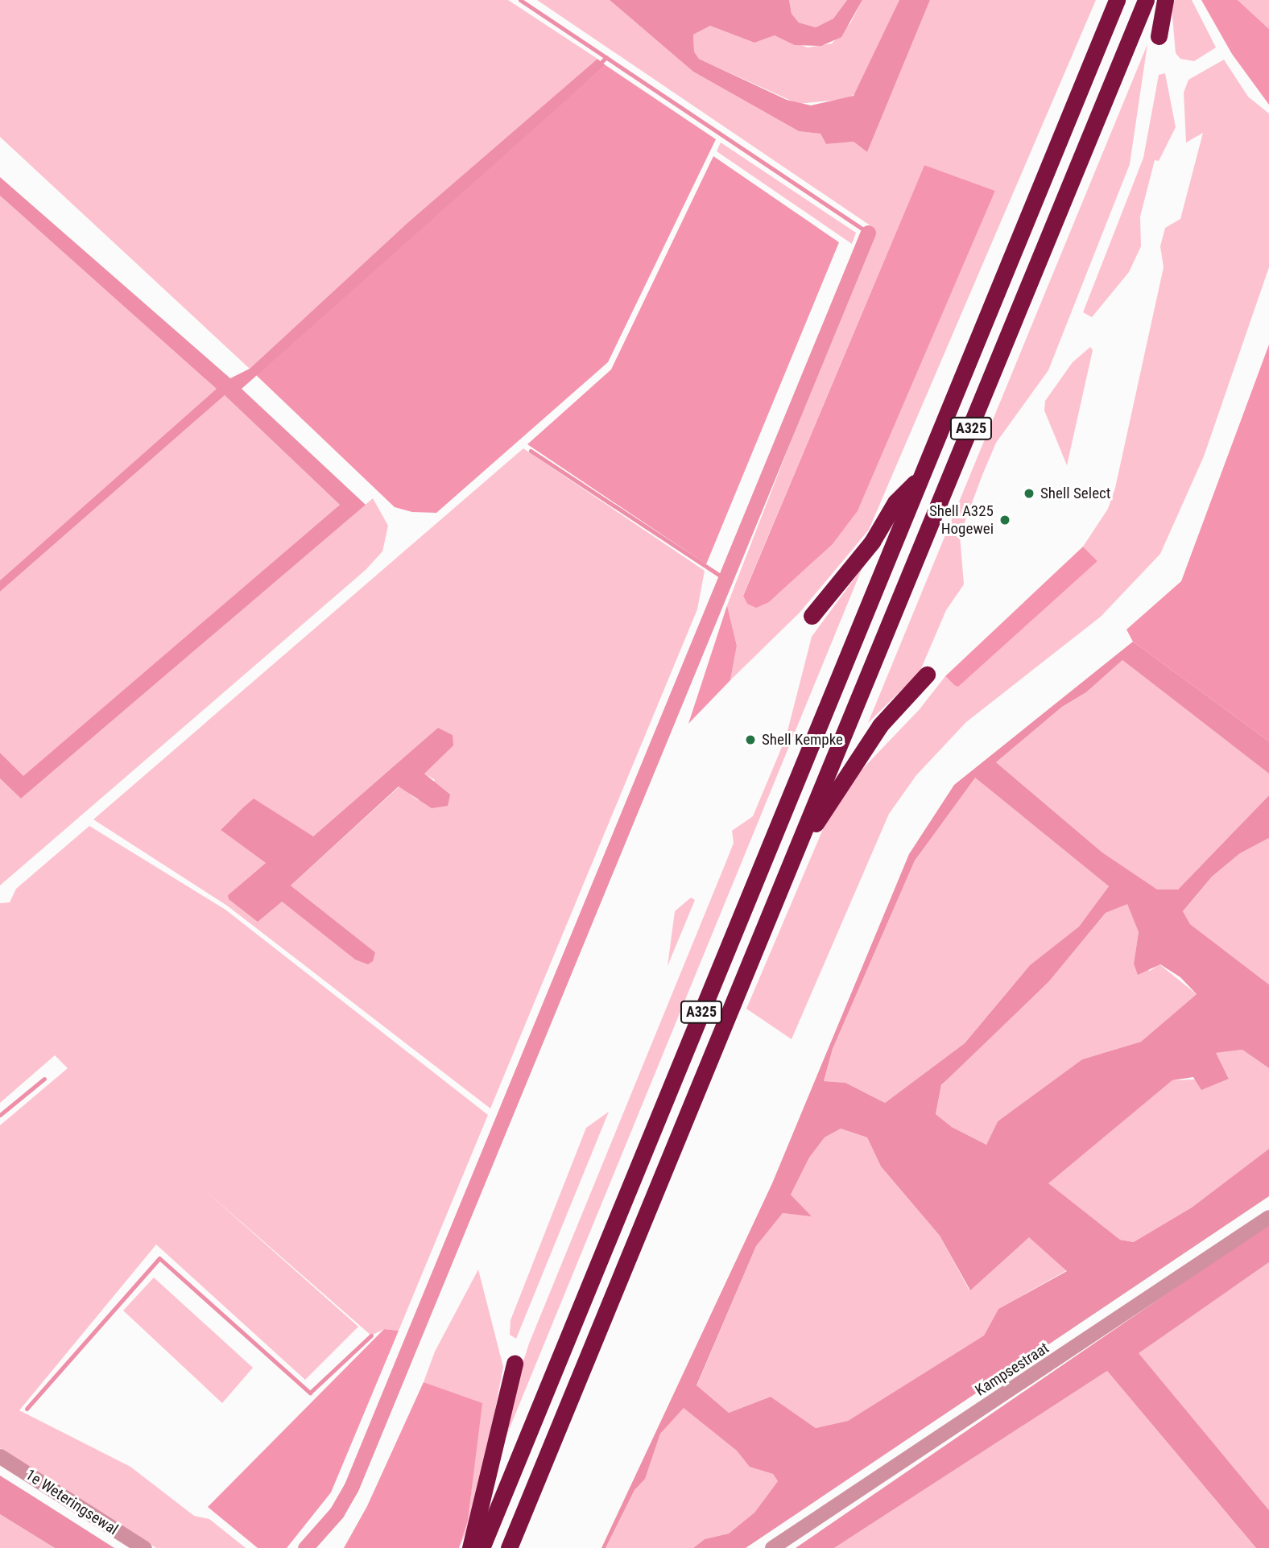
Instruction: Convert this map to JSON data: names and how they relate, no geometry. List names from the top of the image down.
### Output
{
  "streets": {
    "highway": ["A325"],
    "street": ["Kampsestraat", "1e Weteringsewal"]
  },
  "places": ["Shell Select", "Shell A325 Hogewei", "Shell Kempke"]
}
